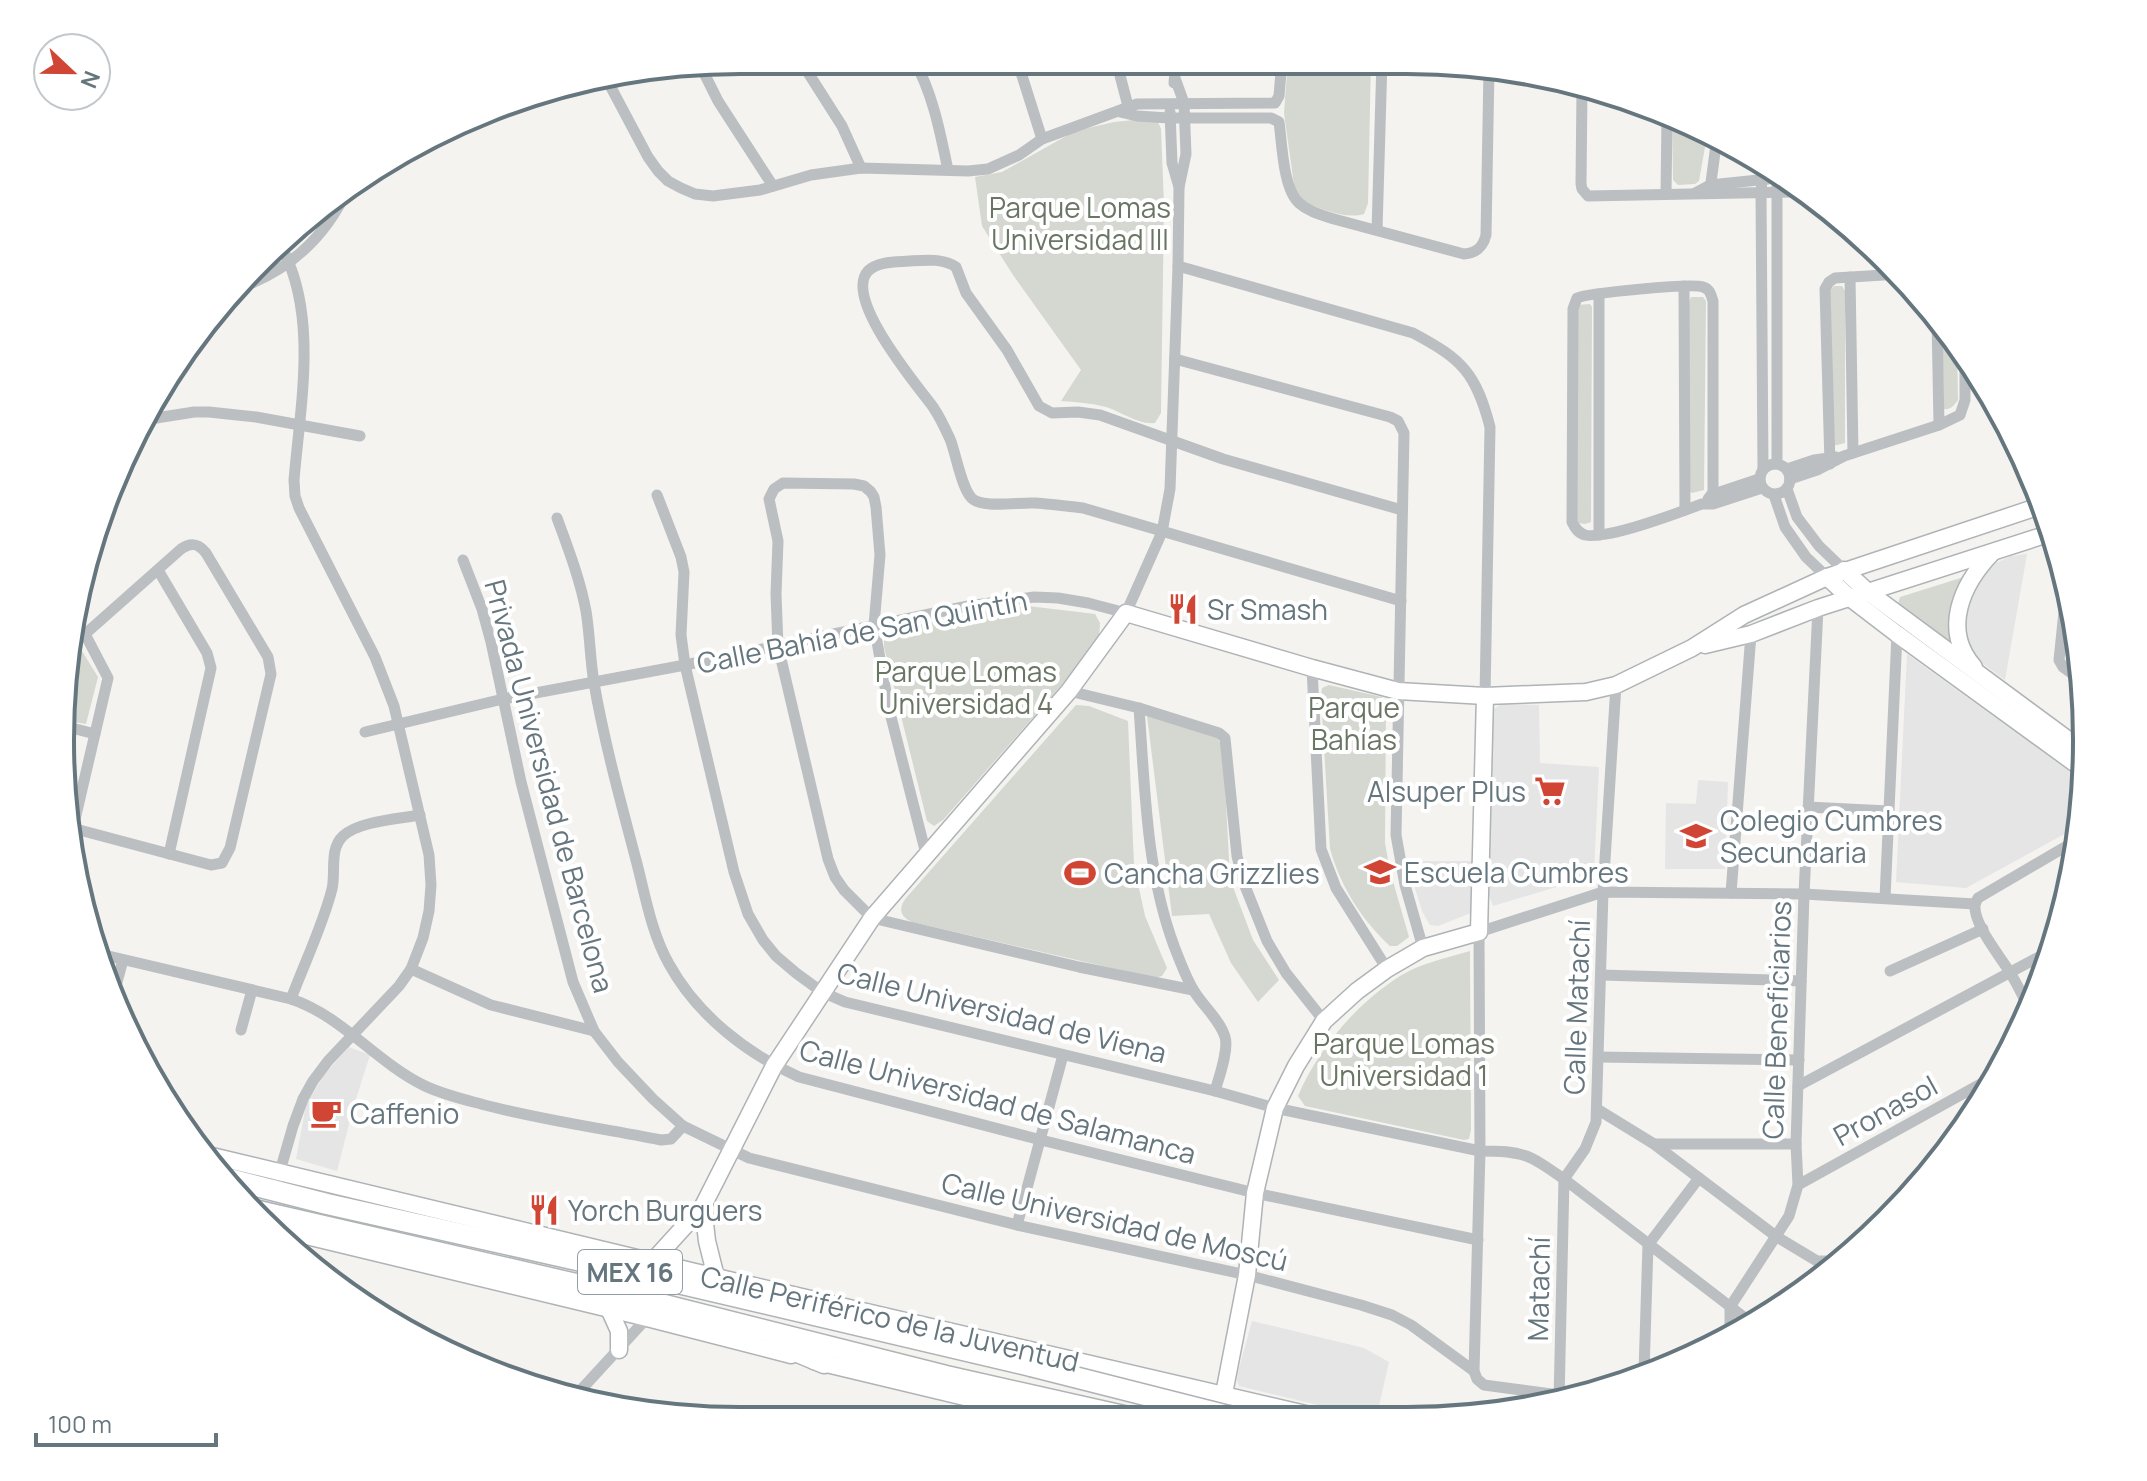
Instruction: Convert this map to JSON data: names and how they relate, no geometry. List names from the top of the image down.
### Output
{
  "streets": {
    "highway": ["MEX 16"],
    "street": [
      "Calle Bahía de San Quintín",
      "Privada Universidad de Barcelona",
      "Calle Matachí",
      "Calle Universidad de Viena",
      "Calle Beneficiarios",
      "Calle Universidad de Salamanca",
      "Pronasol",
      "Calle Universidad de Moscú",
      "Matachí",
      "Calle Periférico de la Juventud"
    ]
  },
  "crossings": [
    ["Calle Bahía de San Quintín", "Privada Universidad de Barcelona"],
    ["Calle Bahía de San Quintín", "Calle Matachí"],
    ["Calle Bahía de San Quintín", "Calle Universidad de Viena"],
    ["Calle Bahía de San Quintín", "Calle Beneficiarios"],
    ["Calle Bahía de San Quintín", "Calle Universidad de Salamanca"],
    ["Privada Universidad de Barcelona", "Calle Universidad de Moscú"],
    ["Calle Matachí", "Calle Universidad de Viena"],
    ["Calle Matachí", "Matachí"],
    ["Calle Universidad de Viena", "Calle Beneficiarios"],
    ["Calle Universidad de Viena", "Matachí"],
    ["Calle Beneficiarios", "Pronasol"],
    ["MEX 16", "Calle Periférico de la Juventud"]
  ],
  "parks": [
    "Parque Lomas Universidad III",
    "Parque Lomas Universidad 4",
    "Parque Bahías",
    "Parque Lomas Universidad 1"
  ],
  "places": {
    "restaurant": ["Sr Smash", "Yorch Burguers"],
    "supermarket": ["Alsuper Plus"],
    "school or university": ["Colegio Cumbres Secundaria", "Escuela Cumbres"],
    "sports": ["Cancha Grizzlies"],
    "cafe": ["Caffenio"]
  },
  "scale_bar": "100 m",
  "north": "right"
}
